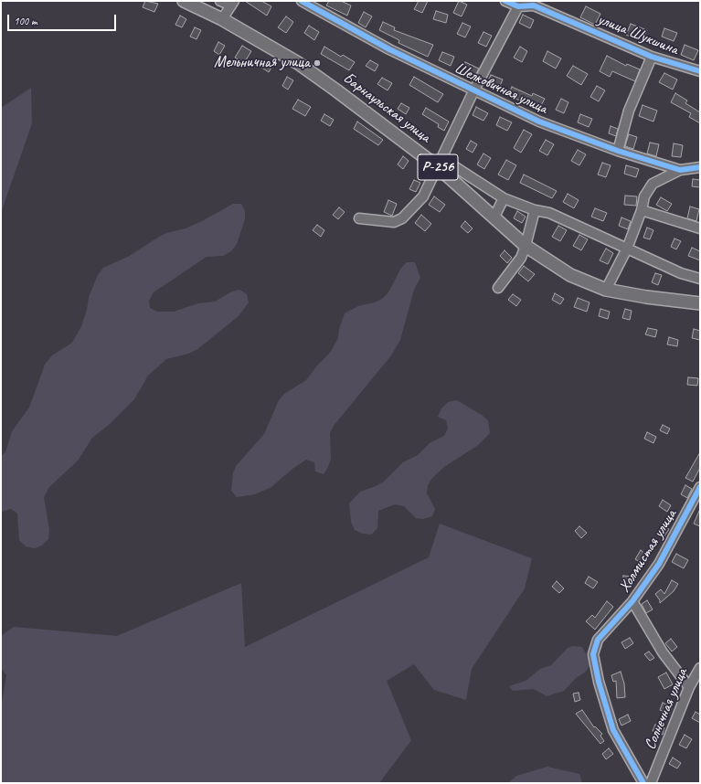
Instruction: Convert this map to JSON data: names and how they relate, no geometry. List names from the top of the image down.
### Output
{
  "streets": {
    "main road": ["Барнаульская улица", "Р-256"],
    "street": [
      "улица Шукшина",
      "Шелковичная улица",
      "Холмистая улица",
      "Солнечная улица"
    ]
  },
  "places": ["Мельничная улица"],
  "scale_bar": "100 m"
}
